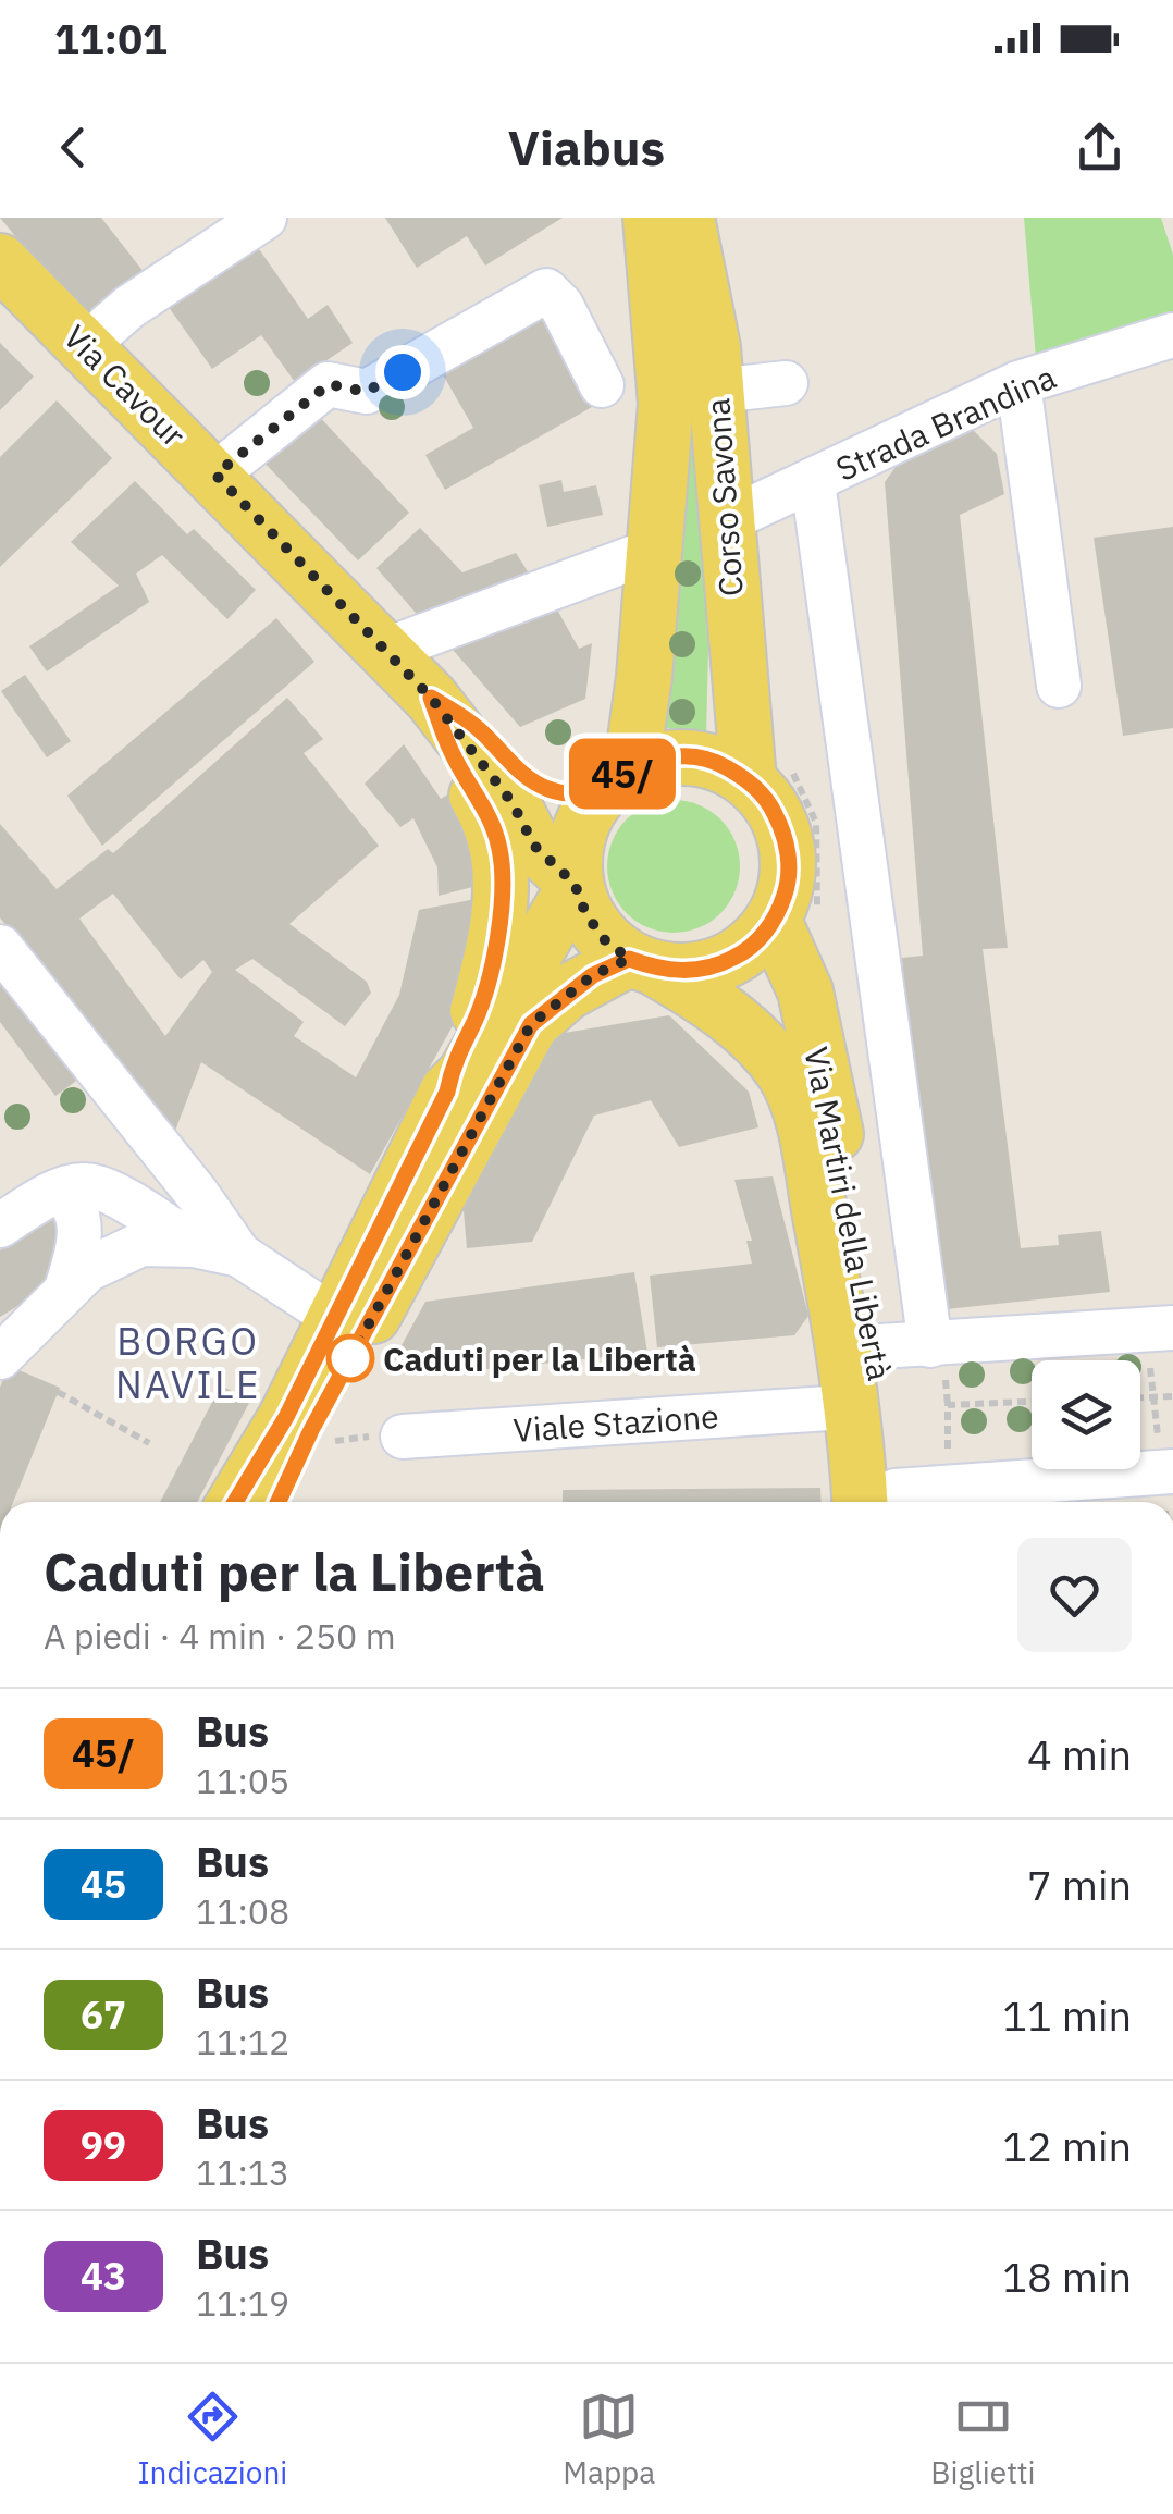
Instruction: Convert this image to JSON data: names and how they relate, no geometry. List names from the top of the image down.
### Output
{
  "streets": {
    "main road": ["Via Cavour", "Corso Savona", "Via Martiri della Libertà"],
    "street": ["Strada Brandina", "Viale Stazione"]
  },
  "crossings": [
    ["Via Cavour", "Corso Savona"],
    ["Via Cavour", "Via Martiri della Libertà"],
    ["Strada Brandina", "Corso Savona"],
    ["Corso Savona", "Via Martiri della Libertà"]
  ],
  "districts": ["BORGO NAVILE"],
  "places": ["Caduti per la Libertà"],
  "lines": ["bus line 45/"],
  "page": {
    "status": "11:01",
    "header": "Viabus",
    "on_map": "45/",
    "heading": ["Caduti per la Libertà", "A piedi · 4 min · 250 m"],
    "list": [
      {
        "mark": "45/",
        "name": "Bus",
        "note": "11:05",
        "value": "4 min"
      },
      {
        "mark": "45",
        "name": "Bus",
        "note": "11:08",
        "value": "7 min"
      },
      {
        "mark": "67",
        "name": "Bus",
        "note": "11:12",
        "value": "11 min"
      },
      {
        "mark": "99",
        "name": "Bus",
        "note": "11:13",
        "value": "12 min"
      },
      {
        "mark": "43",
        "name": "Bus",
        "note": "11:19",
        "value": "18 min"
      }
    ],
    "tabs": ["Indicazioni", "Mappa", "Biglietti"]
  }
}
